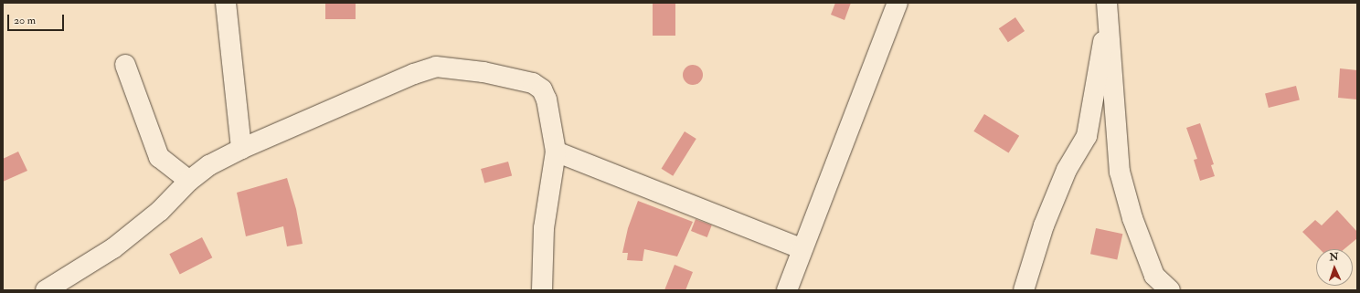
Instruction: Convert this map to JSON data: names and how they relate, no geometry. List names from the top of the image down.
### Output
{
  "scale_bar": "20 m",
  "north": "top"
}
